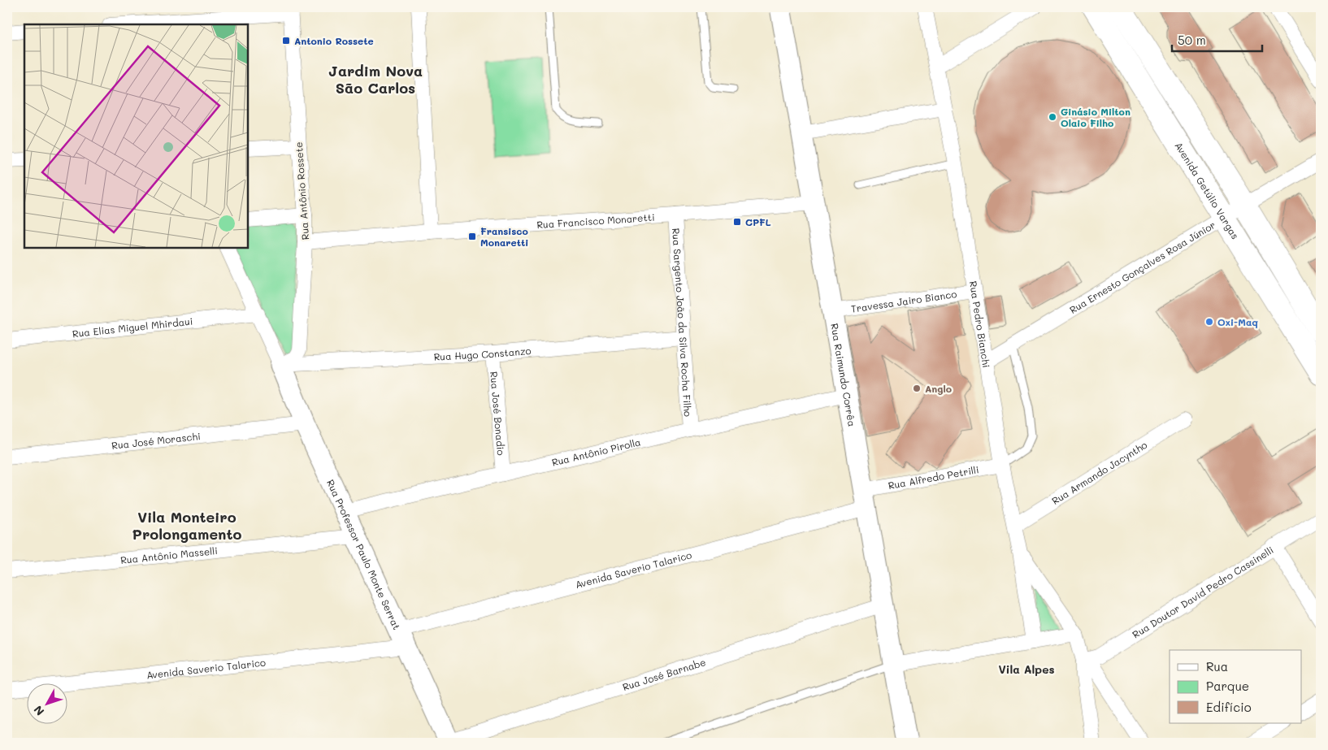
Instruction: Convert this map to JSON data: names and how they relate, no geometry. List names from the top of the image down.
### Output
{
  "streets": {
    "main road": ["Avenida Getúlio Vargas", "Rua Raimundo Corrêa", "Rua Professor Paulo Monte Serrat"],
    "street": [
      "Rua Antônio Rossete",
      "Rua Francisco Monaretti",
      "Rua Ernesto Gonçalves Rosa Júnior",
      "Travessa Jairo Bianco",
      "Rua Sargento João da Silva Rocha Filho",
      "Rua Pedro Bianchi",
      "Rua Elias Miguel Mhirdaui",
      "Rua Hugo Constanzo",
      "Rua José Bonadio",
      "Rua José Moraschi",
      "Rua Antônio Pirolla",
      "Rua Armando Jacyntho",
      "Rua Alfredo Petrilli",
      "Rua Antônio Masselli",
      "Avenida Saverio Talarico",
      "Rua Doutor David Pedro Cassinelli",
      "Rua José Barnabe"
    ]
  },
  "crossings": [
    ["Avenida Getúlio Vargas", "Rua Ernesto Gonçalves Rosa Júnior"],
    ["Rua Antônio Rossete", "Rua Francisco Monaretti"],
    ["Rua Antônio Rossete", "Rua Hugo Constanzo"],
    ["Rua Antônio Rossete", "Rua Professor Paulo Monte Serrat"],
    ["Rua Francisco Monaretti", "Rua Sargento João da Silva Rocha Filho"],
    ["Rua Francisco Monaretti", "Rua Raimundo Corrêa"],
    ["Rua Ernesto Gonçalves Rosa Júnior", "Rua Pedro Bianchi"],
    ["Travessa Jairo Bianco", "Rua Pedro Bianchi"],
    ["Travessa Jairo Bianco", "Rua Raimundo Corrêa"],
    ["Rua Sargento João da Silva Rocha Filho", "Rua Hugo Constanzo"],
    ["Rua Sargento João da Silva Rocha Filho", "Rua Antônio Pirolla"],
    ["Rua Pedro Bianchi", "Rua Armando Jacyntho"],
    ["Rua Pedro Bianchi", "Rua Alfredo Petrilli"],
    ["Rua Hugo Constanzo", "Rua José Bonadio"],
    ["Rua Hugo Constanzo", "Rua Professor Paulo Monte Serrat"],
    ["Rua Raimundo Corrêa", "Rua Antônio Pirolla"],
    ["Rua Raimundo Corrêa", "Rua Alfredo Petrilli"],
    ["Rua Raimundo Corrêa", "Avenida Saverio Talarico"],
    ["Rua Raimundo Corrêa", "Rua José Barnabe"],
    ["Rua José Bonadio", "Rua Antônio Pirolla"],
    ["Rua José Moraschi", "Rua Professor Paulo Monte Serrat"],
    ["Rua Antônio Pirolla", "Rua Professor Paulo Monte Serrat"],
    ["Rua Alfredo Petrilli", "Avenida Saverio Talarico"],
    ["Rua Professor Paulo Monte Serrat", "Rua Antônio Masselli"],
    ["Rua Professor Paulo Monte Serrat", "Avenida Saverio Talarico"],
    ["Rua Professor Paulo Monte Serrat", "Rua José Barnabe"]
  ],
  "districts": ["Jardim Nova São Carlos", "Vila Monteiro Prolongamento", "Vila Alpes"],
  "places": {
    "transit": ["Antonio Rossete", "CPFL", "Fransisco Monaretti"],
    "other": ["Ginásio Milton Olaio Filho", "Oxi-Maq", "Anglo"]
  },
  "legend": ["Rua", "Parque", "Edifício"],
  "scale_bar": "50 m",
  "north": "bottom left"
}
